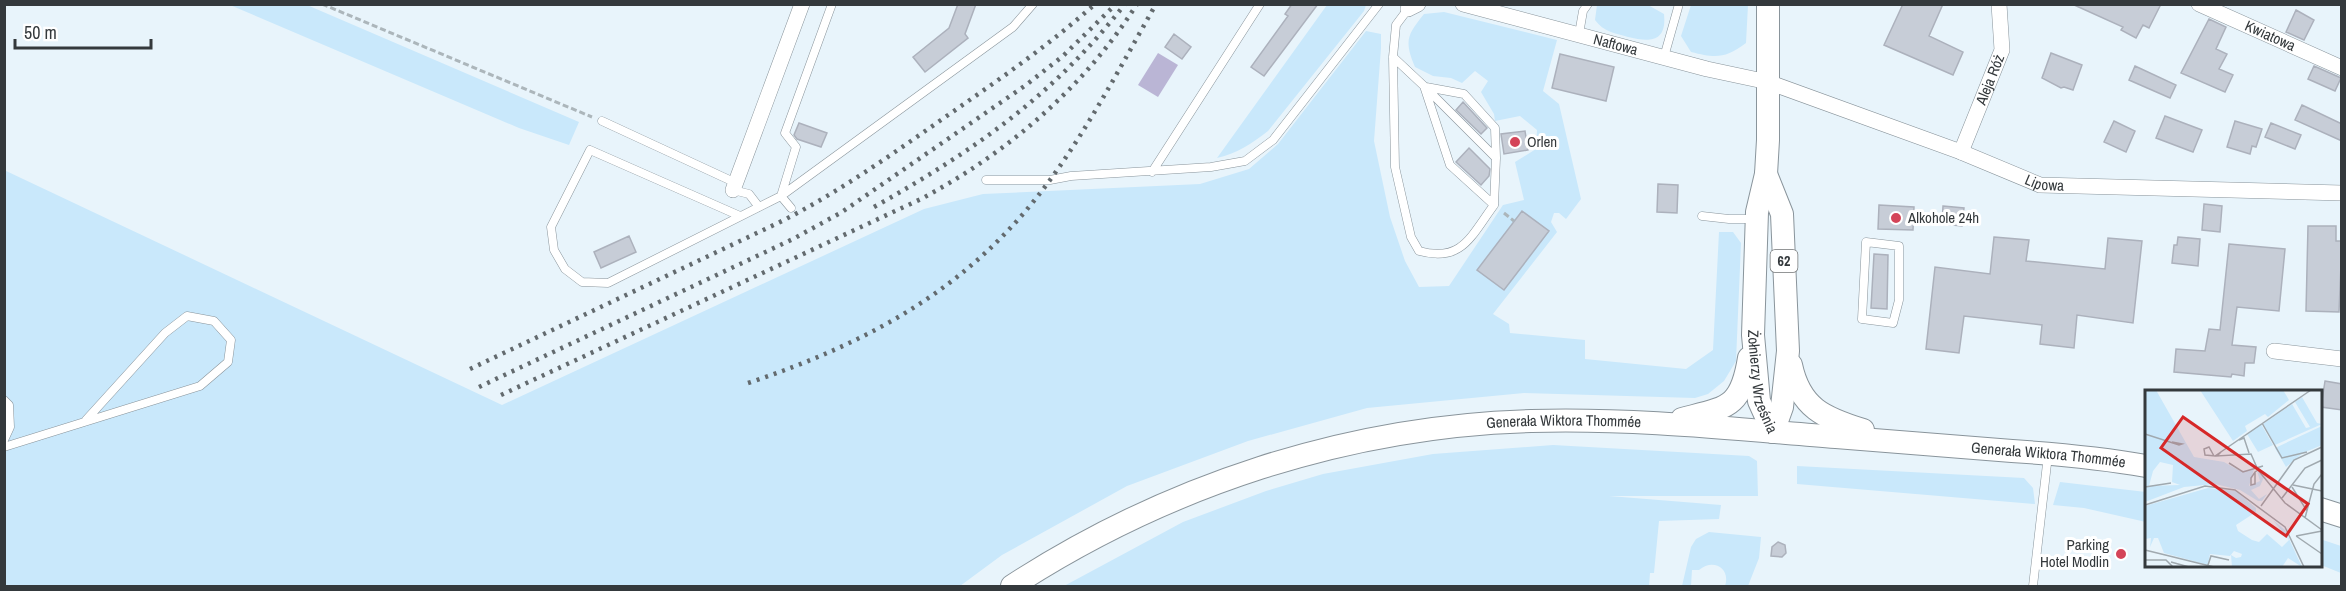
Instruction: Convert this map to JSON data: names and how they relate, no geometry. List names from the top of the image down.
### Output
{
  "streets": {
    "main road": ["62", "Żołnierzy Września", "Generała Wiktora Thommée"],
    "street": [
      "Kwiatowa",
      "Naftowa",
      "Aleja Róż",
      "Lipowa"
    ]
  },
  "crossings": [
    ["Naftowa", "Lipowa"],
    ["Naftowa", "Żołnierzy Września"],
    ["Aleja Róż", "Lipowa"],
    ["Lipowa", "Żołnierzy Września"],
    ["62", "Żołnierzy Września"],
    ["62", "Generała Wiktora Thommée"],
    ["Żołnierzy Września", "Generała Wiktora Thommée"]
  ],
  "places": ["Orlen", "Alkohole 24h", "Parking Hotel Modlin"],
  "scale_bar": "50 m"
}
